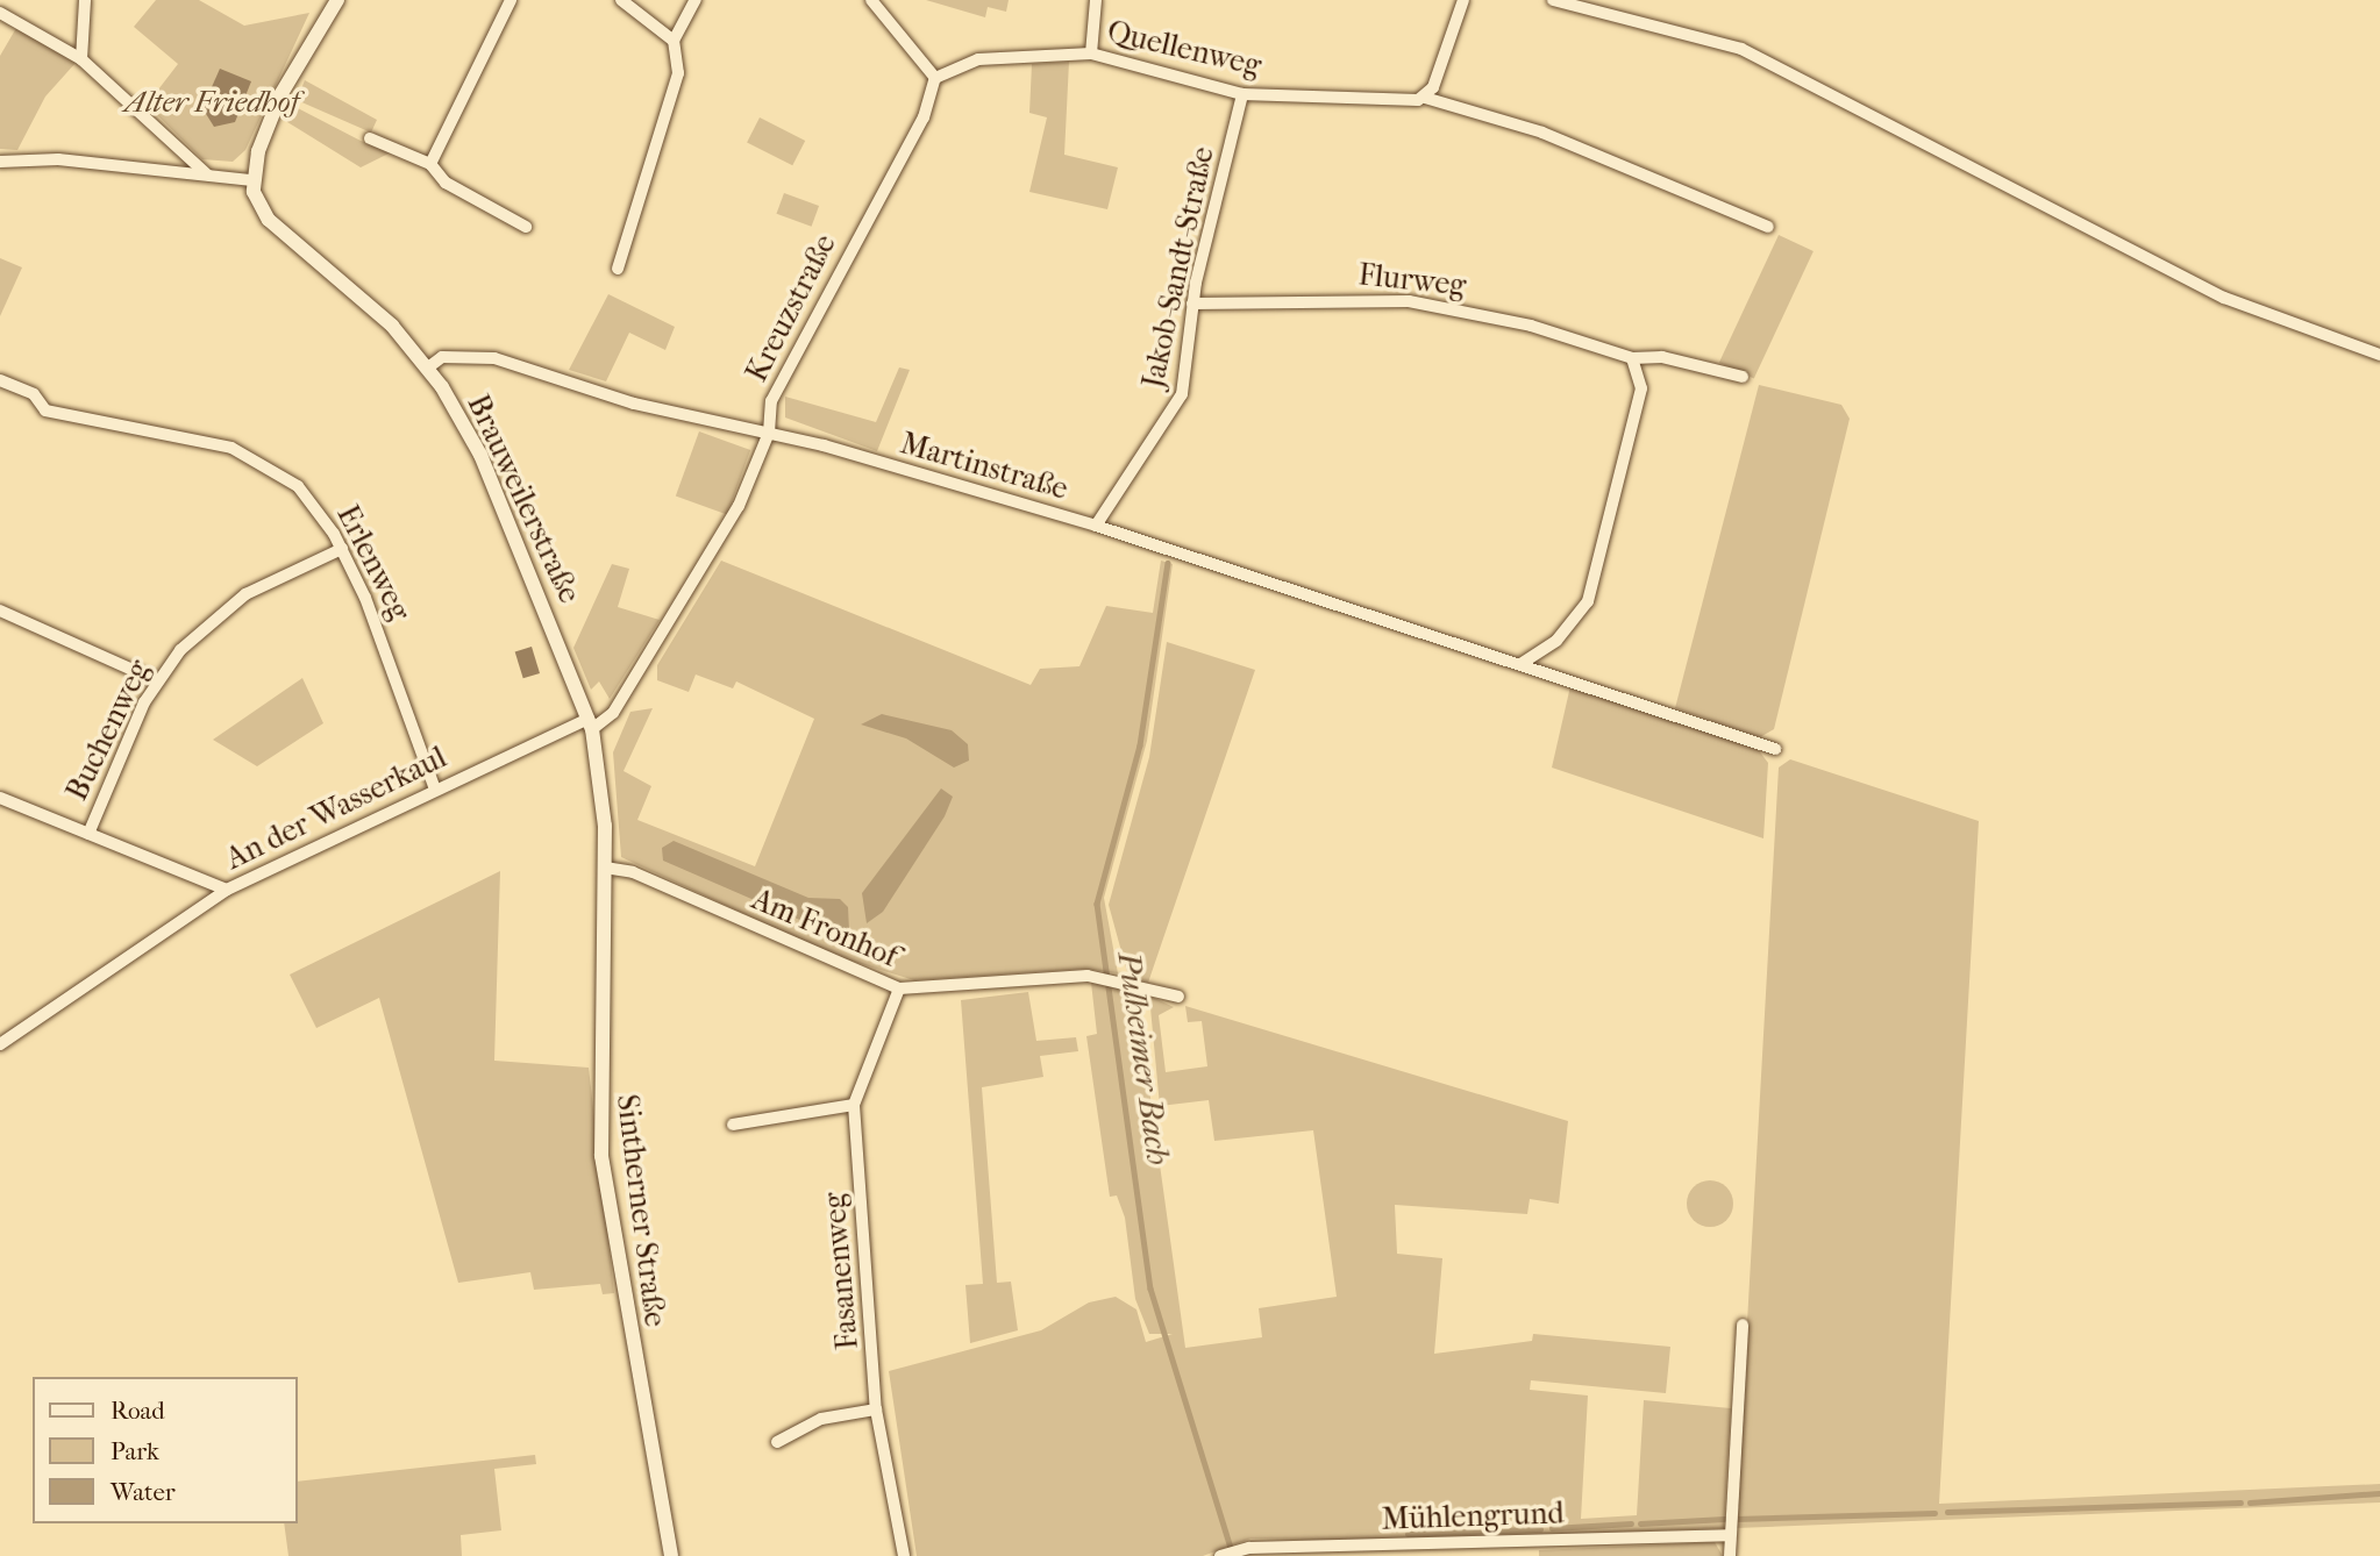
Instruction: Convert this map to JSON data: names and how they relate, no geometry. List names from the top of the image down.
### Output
{
  "streets": {
    "street": [
      "Quellenweg",
      "Jakob-Sandt-Straße",
      "Flurweg",
      "Kreuzstraße",
      "Martinstraße",
      "Brauweilerstraße",
      "Erlenweg",
      "Buchenweg",
      "An der Wasserkaul",
      "Am Fronhof",
      "Sintherner Straße",
      "Fasanenweg",
      "Mühlengrund"
    ]
  },
  "crossings": [
    ["Quellenweg", "Jakob-Sandt-Straße"],
    ["Quellenweg", "Kreuzstraße"],
    ["Jakob-Sandt-Straße", "Flurweg"],
    ["Jakob-Sandt-Straße", "Martinstraße"],
    ["Kreuzstraße", "Martinstraße"],
    ["Kreuzstraße", "Brauweilerstraße"],
    ["Kreuzstraße", "An der Wasserkaul"],
    ["Martinstraße", "Brauweilerstraße"],
    ["Brauweilerstraße", "An der Wasserkaul"],
    ["Brauweilerstraße", "Am Fronhof"],
    ["Brauweilerstraße", "Sintherner Straße"],
    ["Erlenweg", "Buchenweg"],
    ["Erlenweg", "An der Wasserkaul"],
    ["Am Fronhof", "Sintherner Straße"],
    ["Am Fronhof", "Fasanenweg"]
  ],
  "water": ["Pulheimer Bach"],
  "parks": ["Alter Friedhof"],
  "legend": ["Road", "Park", "Water"]
}
